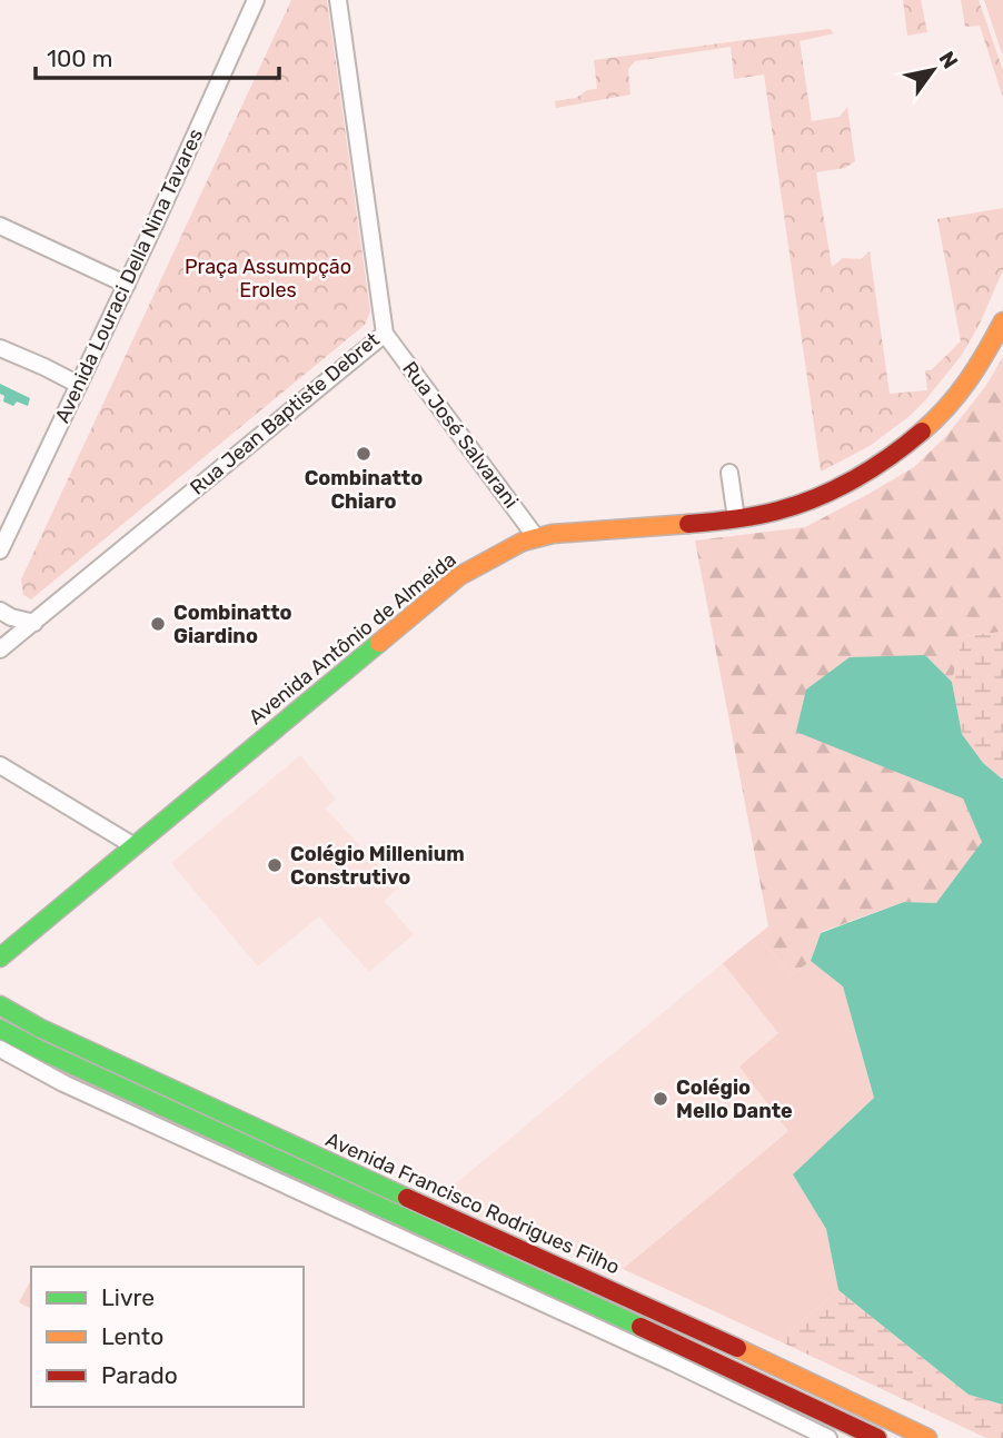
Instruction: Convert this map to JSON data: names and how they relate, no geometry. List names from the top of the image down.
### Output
{
  "streets": {
    "main road": ["Avenida Antônio de Almeida", "Avenida Francisco Rodrigues Filho"],
    "street": ["Avenida Louraci Della Nina Tavares", "Rua Jean Baptiste Debret", "Rua José Salvarani"]
  },
  "crossings": [
    ["Rua Jean Baptiste Debret", "Rua José Salvarani"],
    ["Rua José Salvarani", "Avenida Antônio de Almeida"]
  ],
  "parks": ["Praça Assumpção Eroles"],
  "places": [
    "Combinatto Chiaro",
    "Combinatto Giardino",
    "Colégio Millenium Construtivo",
    "Colégio Mello Dante"
  ],
  "legend": ["Livre", "Lento", "Parado"],
  "scale_bar": "100 m",
  "north": "top right"
}
